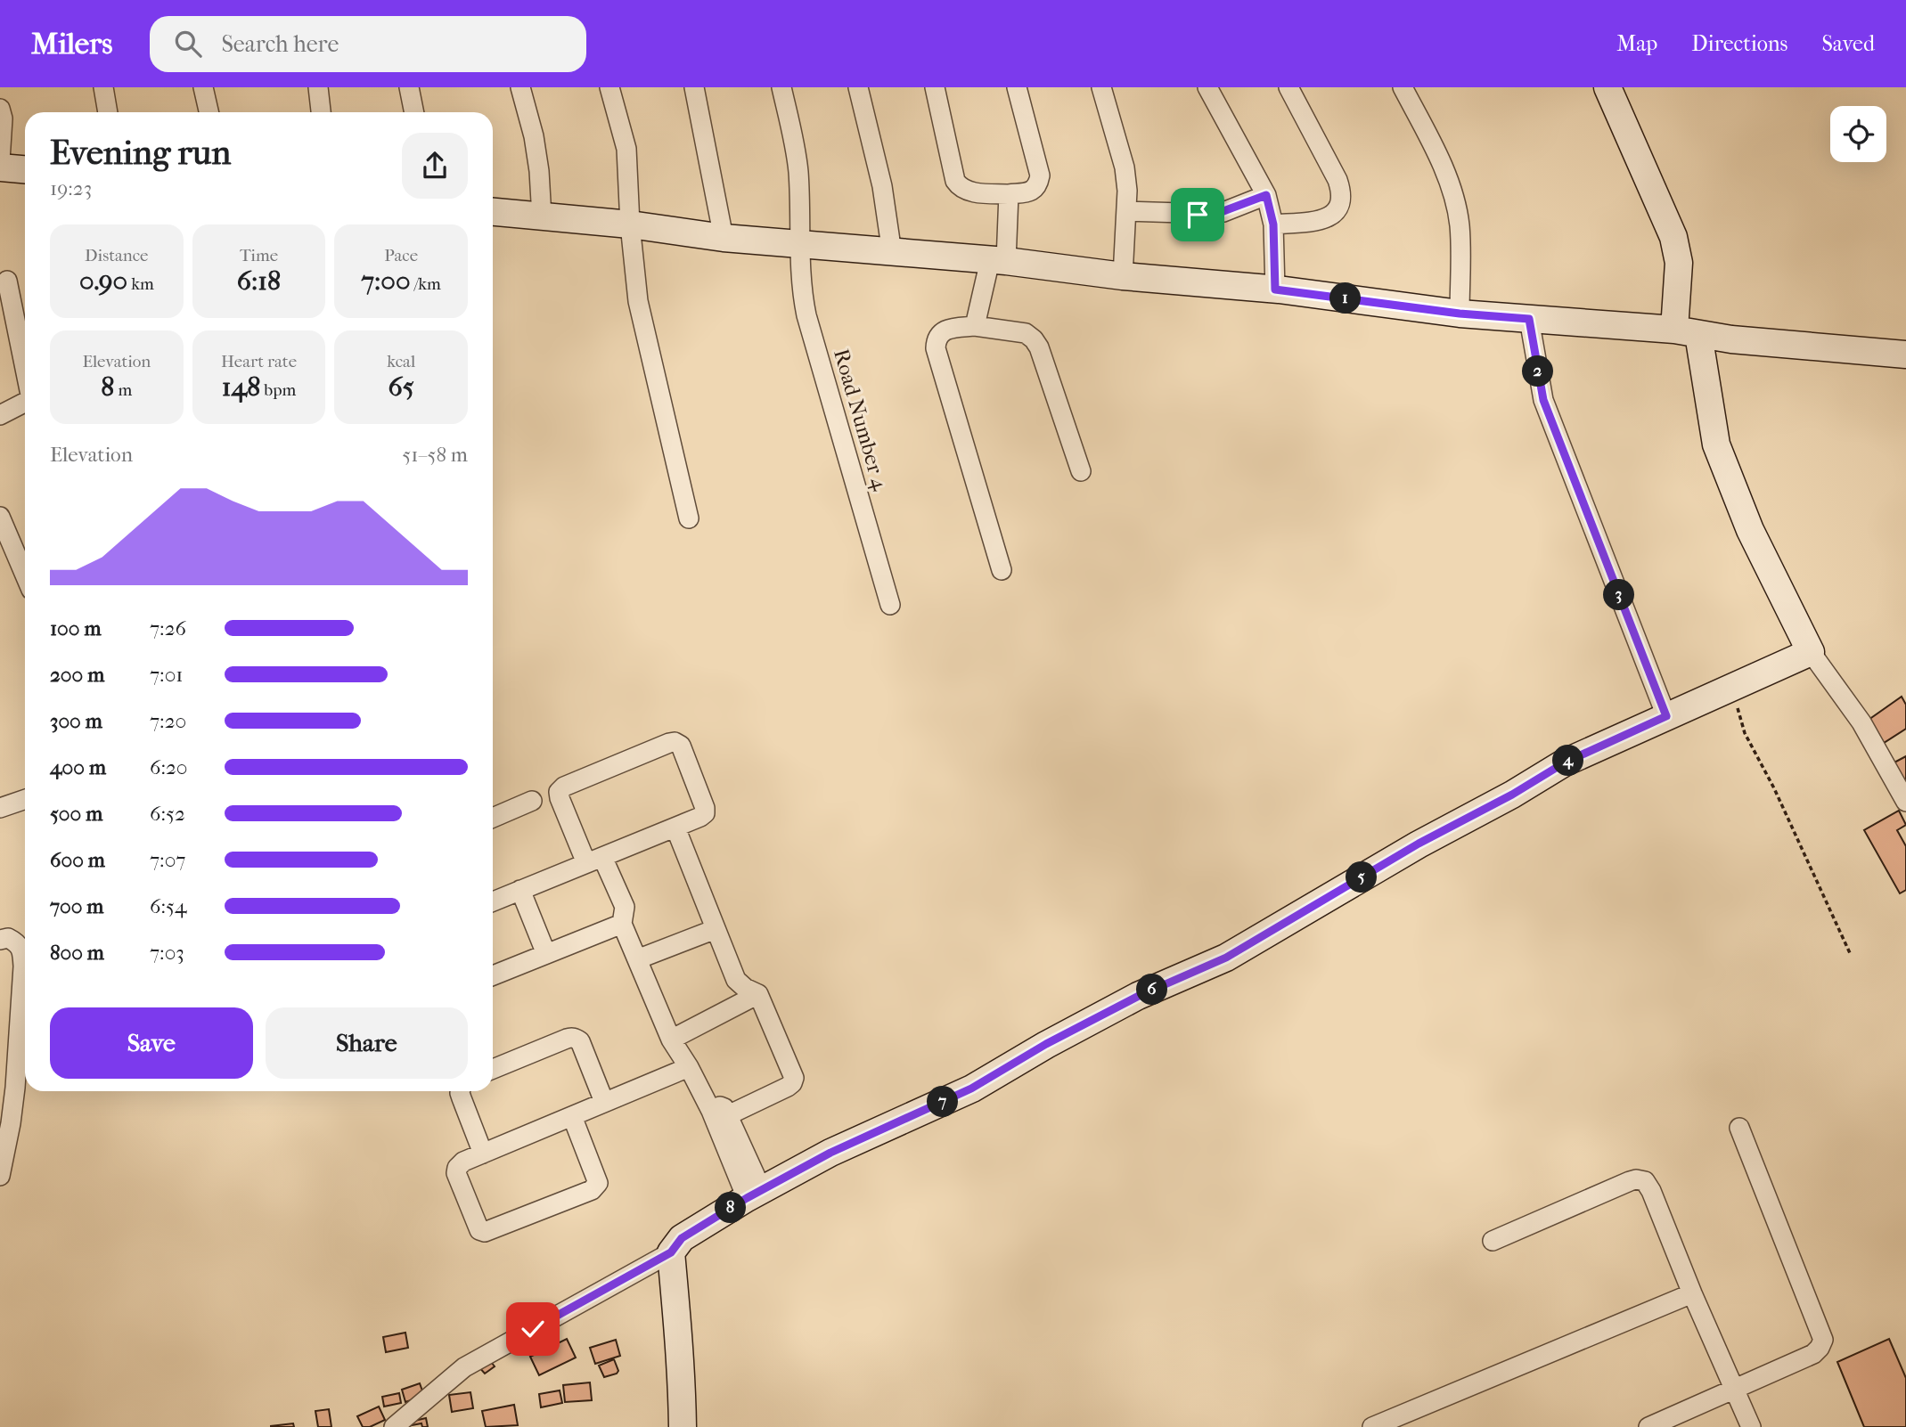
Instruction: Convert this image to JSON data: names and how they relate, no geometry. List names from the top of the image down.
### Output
{
  "streets": {
    "street": ["Road Number 4"]
  },
  "page": {
    "header": "Milers",
    "search": "Search here",
    "nav": ["Map", "Directions", "Saved"],
    "heading": ["Evening run", "19:23"],
    "stats": [
      ["Distance", "0.90 km"],
      ["Time", "6:18"],
      ["Pace", "7:00 /km"],
      ["Elevation", "8 m"],
      ["Heart rate", "148 bpm"],
      ["kcal", "65"]
    ],
    "pins": [
      "1",
      "2",
      "3",
      "4",
      "5",
      "6",
      "7",
      "8"
    ],
    "chart": ["Elevation", "51–58 m"],
    "list": [
      {
        "name": "100 m",
        "note": "7:26"
      },
      {
        "name": "200 m",
        "note": "7:01"
      },
      {
        "name": "300 m",
        "note": "7:20"
      },
      {
        "name": "400 m",
        "note": "6:20"
      },
      {
        "name": "500 m",
        "note": "6:52"
      },
      {
        "name": "600 m",
        "note": "7:07"
      },
      {
        "name": "700 m",
        "note": "6:54"
      },
      {
        "name": "800 m",
        "note": "7:03"
      }
    ],
    "buttons": ["Save", "Share"]
  }
}
